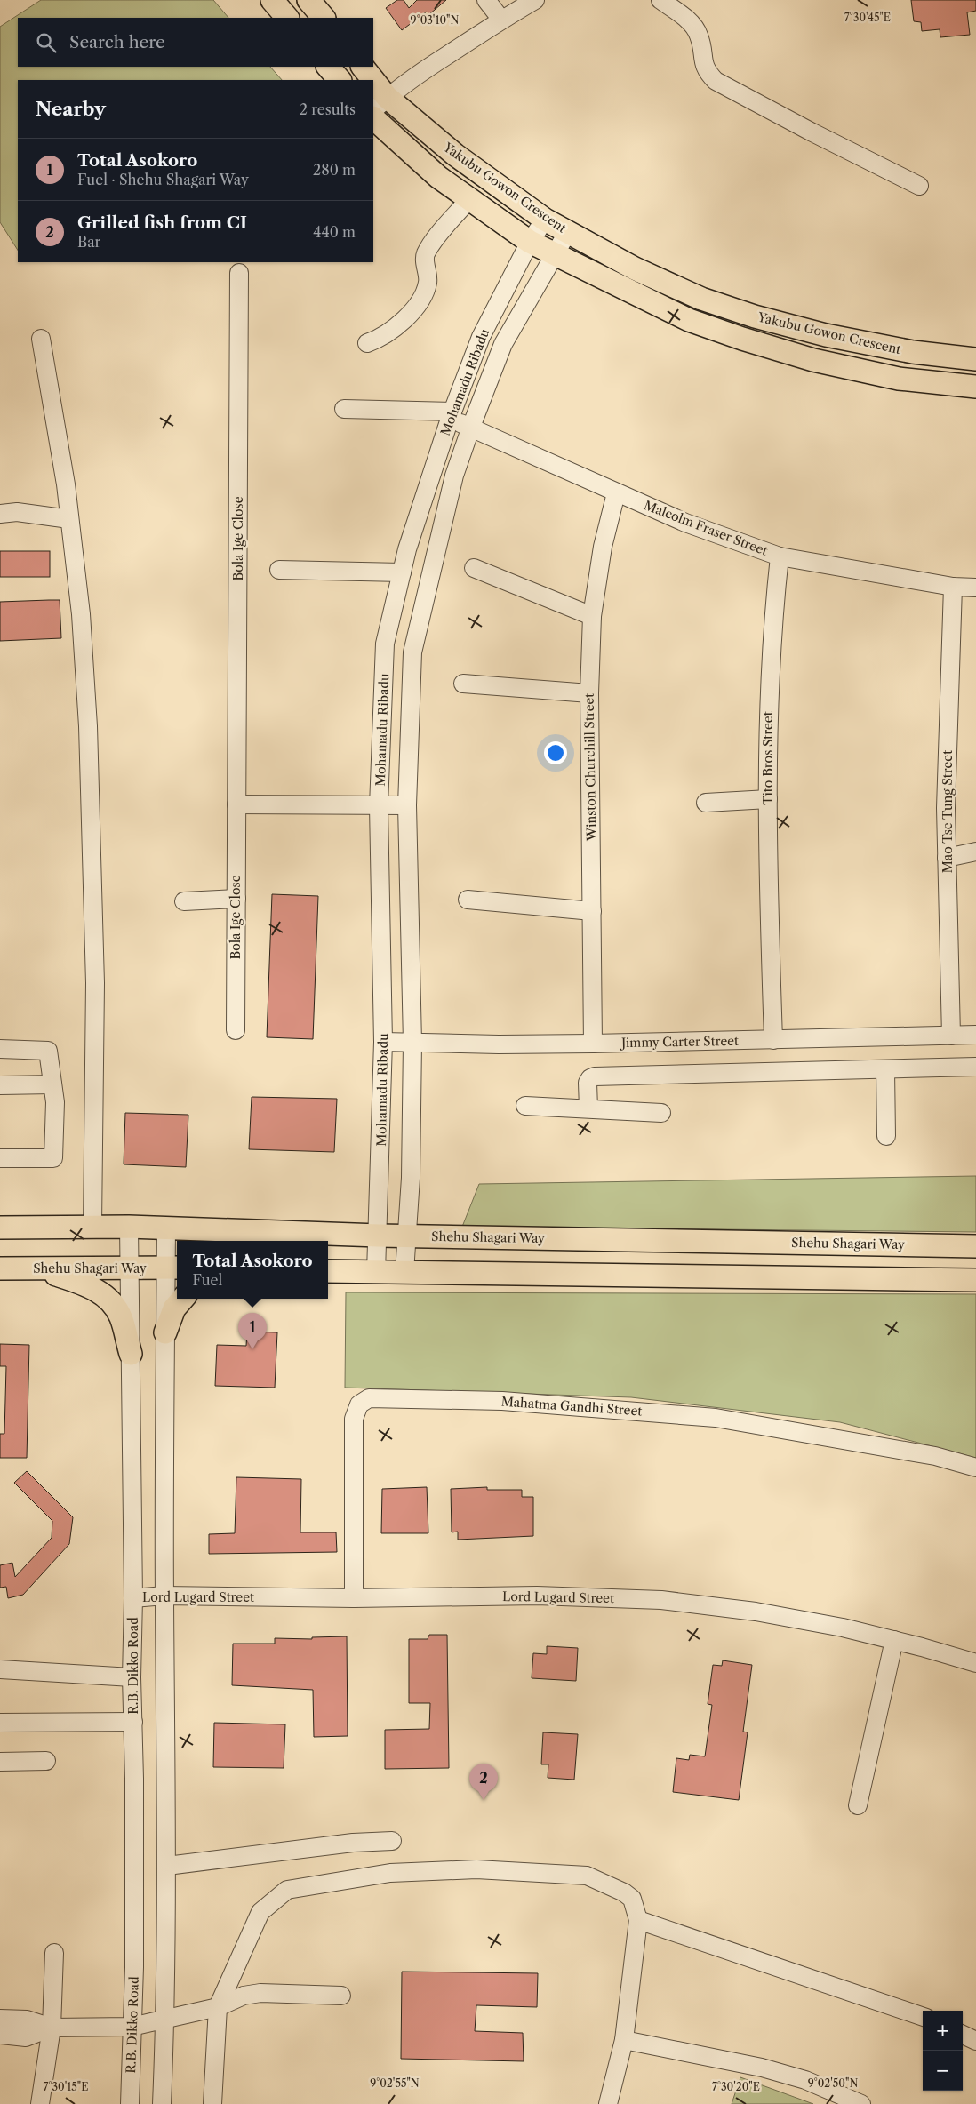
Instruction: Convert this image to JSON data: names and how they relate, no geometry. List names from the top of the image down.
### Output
{
  "streets": {
    "main road": ["Yakubu Gowon Crescent", "Shehu Shagari Way"],
    "street": [
      "Mohamadu Ribadu",
      "Malcolm Fraser Street",
      "Bola Ige Close",
      "Tito Bros Street",
      "Winston Churchill Street",
      "Mao Tse Tung Street",
      "Jimmy Carter Street",
      "Mahatma Gandhi Street",
      "Lord Lugard Street",
      "R.B. Dikko Road"
    ]
  },
  "crossings": [
    ["Yakubu Gowon Crescent", "Mohamadu Ribadu"],
    ["Mohamadu Ribadu", "Malcolm Fraser Street"],
    ["Mohamadu Ribadu", "Jimmy Carter Street"],
    ["Mohamadu Ribadu", "Shehu Shagari Way"],
    ["Malcolm Fraser Street", "Tito Bros Street"],
    ["Malcolm Fraser Street", "Winston Churchill Street"],
    ["Malcolm Fraser Street", "Mao Tse Tung Street"],
    ["Tito Bros Street", "Jimmy Carter Street"],
    ["Winston Churchill Street", "Jimmy Carter Street"],
    ["Mao Tse Tung Street", "Jimmy Carter Street"],
    ["Shehu Shagari Way", "R.B. Dikko Road"],
    ["Mahatma Gandhi Street", "Lord Lugard Street"],
    ["Lord Lugard Street", "R.B. Dikko Road"]
  ],
  "page": {
    "search": "Search here",
    "heading": ["Nearby", "2 results"],
    "list": [
      {
        "mark": "1",
        "name": "Total Asokoro",
        "note": "Fuel · Shehu Shagari Way",
        "value": "280 m"
      },
      {
        "mark": "2",
        "name": "Grilled fish from CI",
        "note": "Bar",
        "value": "440 m"
      }
    ],
    "popup": ["Total Asokoro", "Fuel"],
    "pins": ["1", "2"],
    "map_buttons": ["+", "−"]
  },
  "coordinates": [
    "7°30'45\"E",
    "9°03'10\"N",
    "9°02'55\"N",
    "9°02'50\"N",
    "7°30'15\"E",
    "7°30'20\"E"
  ]
}
